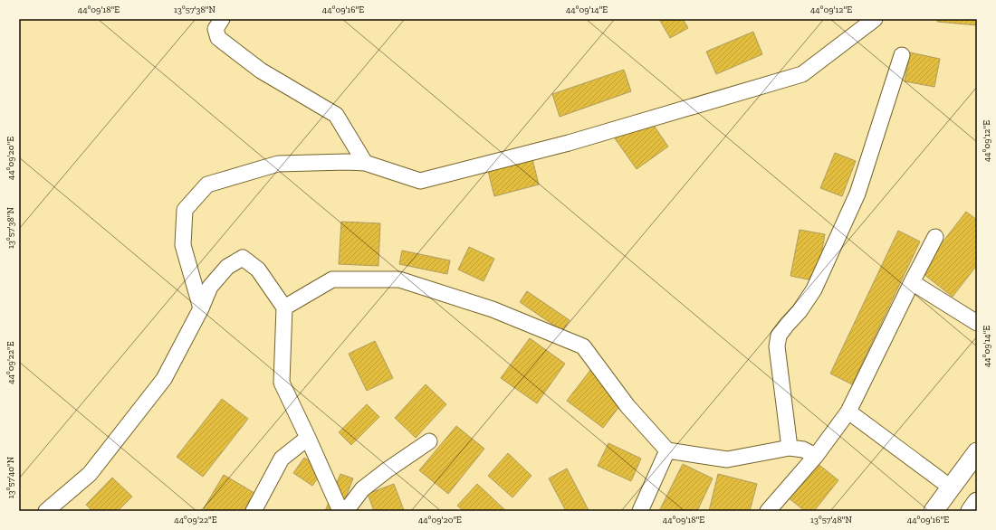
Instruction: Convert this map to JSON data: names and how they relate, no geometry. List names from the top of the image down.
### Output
{
  "coordinates": [
    "44°09'18\"E",
    "13°57'38\"N",
    "44°09'16\"E",
    "44°09'14\"E",
    "44°09'12\"E",
    "44°09'20\"E",
    "44°09'22\"E",
    "13°57'40\"N",
    "13°57'48\"N"
  ]
}
